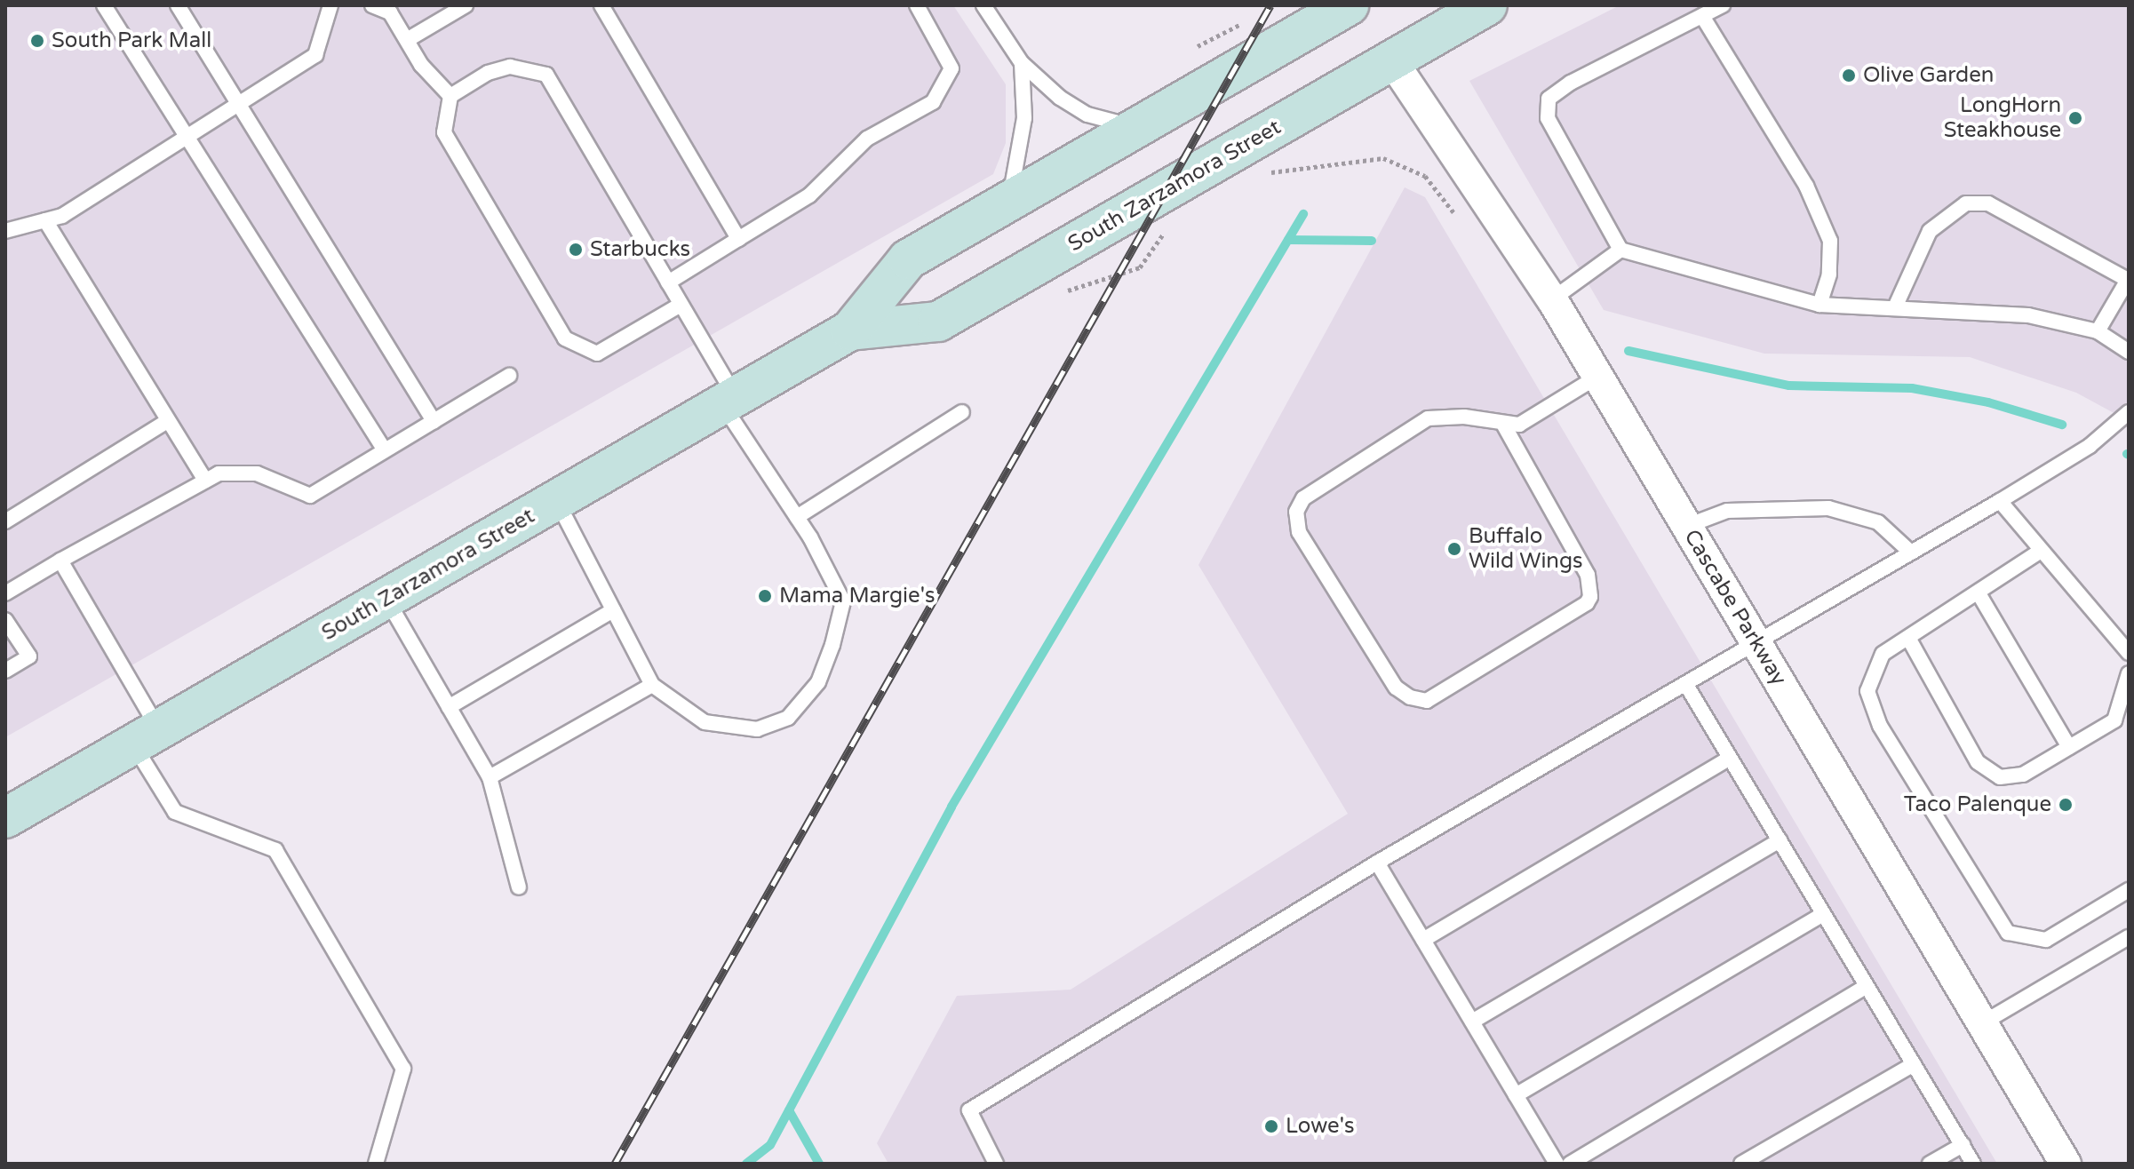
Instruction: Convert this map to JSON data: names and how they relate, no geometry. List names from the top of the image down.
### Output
{
  "streets": {
    "main road": ["South Zarzamora Street"],
    "street": ["Cascabe Parkway"]
  },
  "crossings": [
    ["South Zarzamora Street", "Cascabe Parkway"]
  ],
  "places": [
    "South Park Mall",
    "Olive Garden",
    "LongHorn Steakhouse",
    "Starbucks",
    "Buffalo Wild Wings",
    "Mama Margie's",
    "Taco Palenque",
    "Lowe's"
  ]
}
